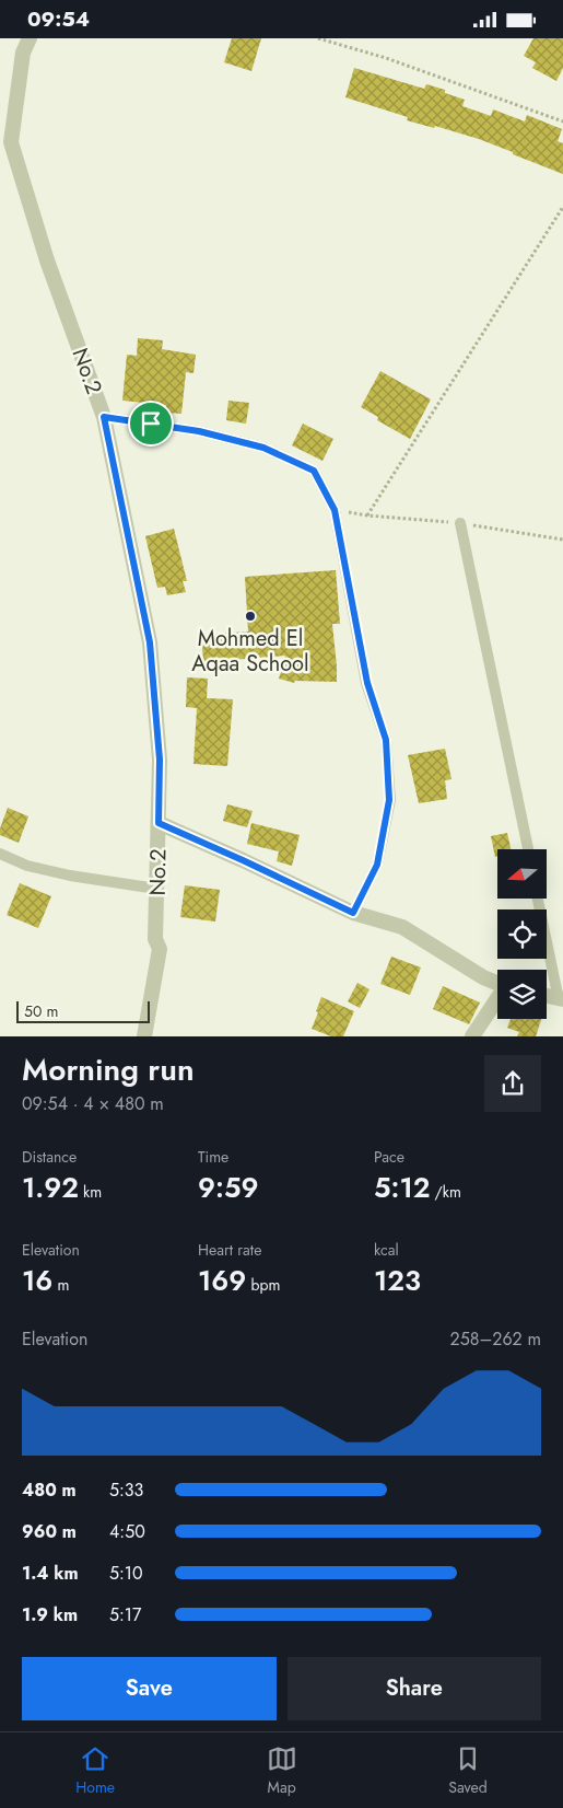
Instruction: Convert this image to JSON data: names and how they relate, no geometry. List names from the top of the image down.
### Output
{
  "streets": {
    "street": ["No.2"]
  },
  "places": ["Mohmed El Aqaa School"],
  "scale_bar": "50 m",
  "north": "left",
  "page": {
    "status": "09:54",
    "scale": "50 m",
    "heading": ["Morning run", "09:54 · 4 × 480 m"],
    "stats": [
      ["Distance", "1.92 km"],
      ["Time", "9:59"],
      ["Pace", "5:12 /km"],
      ["Elevation", "16 m"],
      ["Heart rate", "169 bpm"],
      ["kcal", "123"]
    ],
    "chart": ["Elevation", "258–262 m"],
    "list": [
      {
        "name": "480 m",
        "note": "5:33"
      },
      {
        "name": "960 m",
        "note": "4:50"
      },
      {
        "name": "1.4 km",
        "note": "5:10"
      },
      {
        "name": "1.9 km",
        "note": "5:17"
      }
    ],
    "buttons": ["Save", "Share"],
    "tabs": ["Home", "Map", "Saved"]
  }
}
